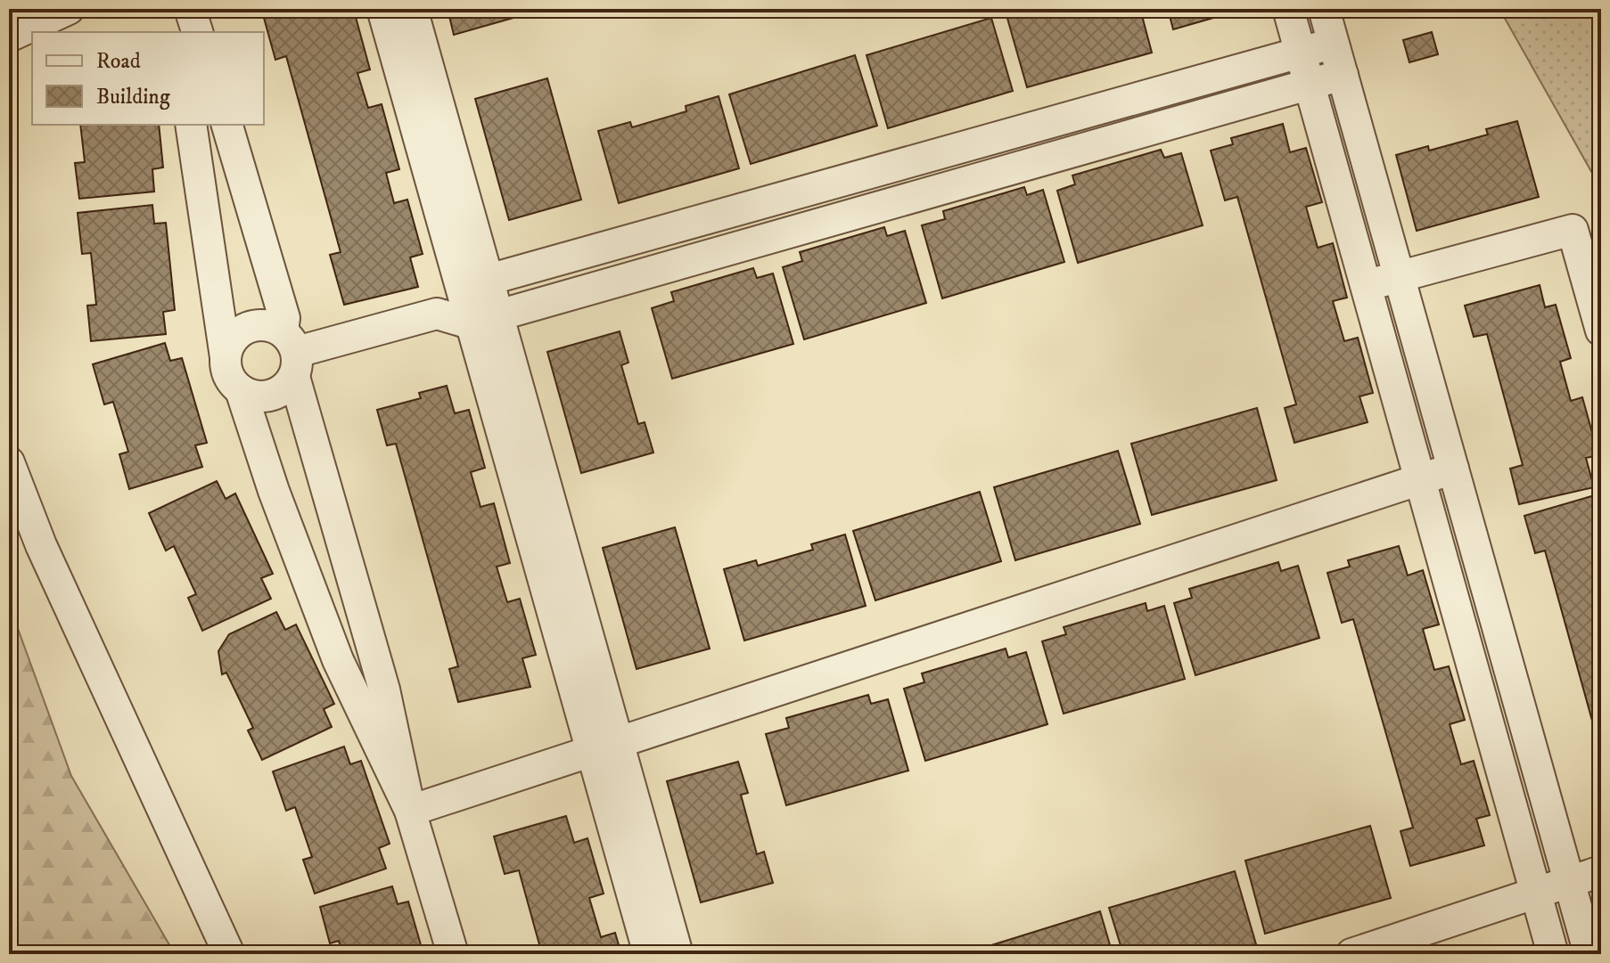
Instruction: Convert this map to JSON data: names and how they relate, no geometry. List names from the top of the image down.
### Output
{
  "legend": ["Road", "Building"]
}
